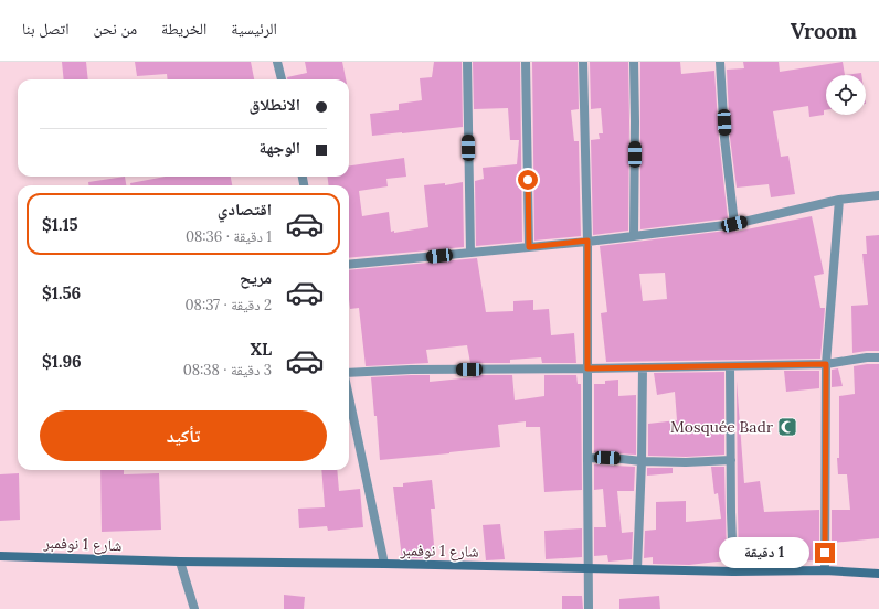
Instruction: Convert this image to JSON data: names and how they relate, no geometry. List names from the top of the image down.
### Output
{
  "streets": {
    "main road": ["شارع 1 نوفمبر"]
  },
  "places": {
    "mosque": ["Mosquée Badr"]
  },
  "page": {
    "header": "Vroom",
    "nav": [
      "الرئيسية",
      "الخريطة",
      "من نحن",
      "اتصل بنا"
    ],
    "banner": ["الانطلاق", "الوجهة"],
    "list": [
      {
        "name": "اقتصادي",
        "note": "1 دقيقة · 08:36",
        "value": "$1.15"
      },
      {
        "name": "مريح",
        "note": "2 دقيقة · 08:37",
        "value": "$1.56"
      },
      {
        "name": "XL",
        "note": "3 دقيقة · 08:38",
        "value": "$1.96"
      }
    ],
    "buttons": "تأكيد",
    "bubble": "1 دقيقة"
  }
}
